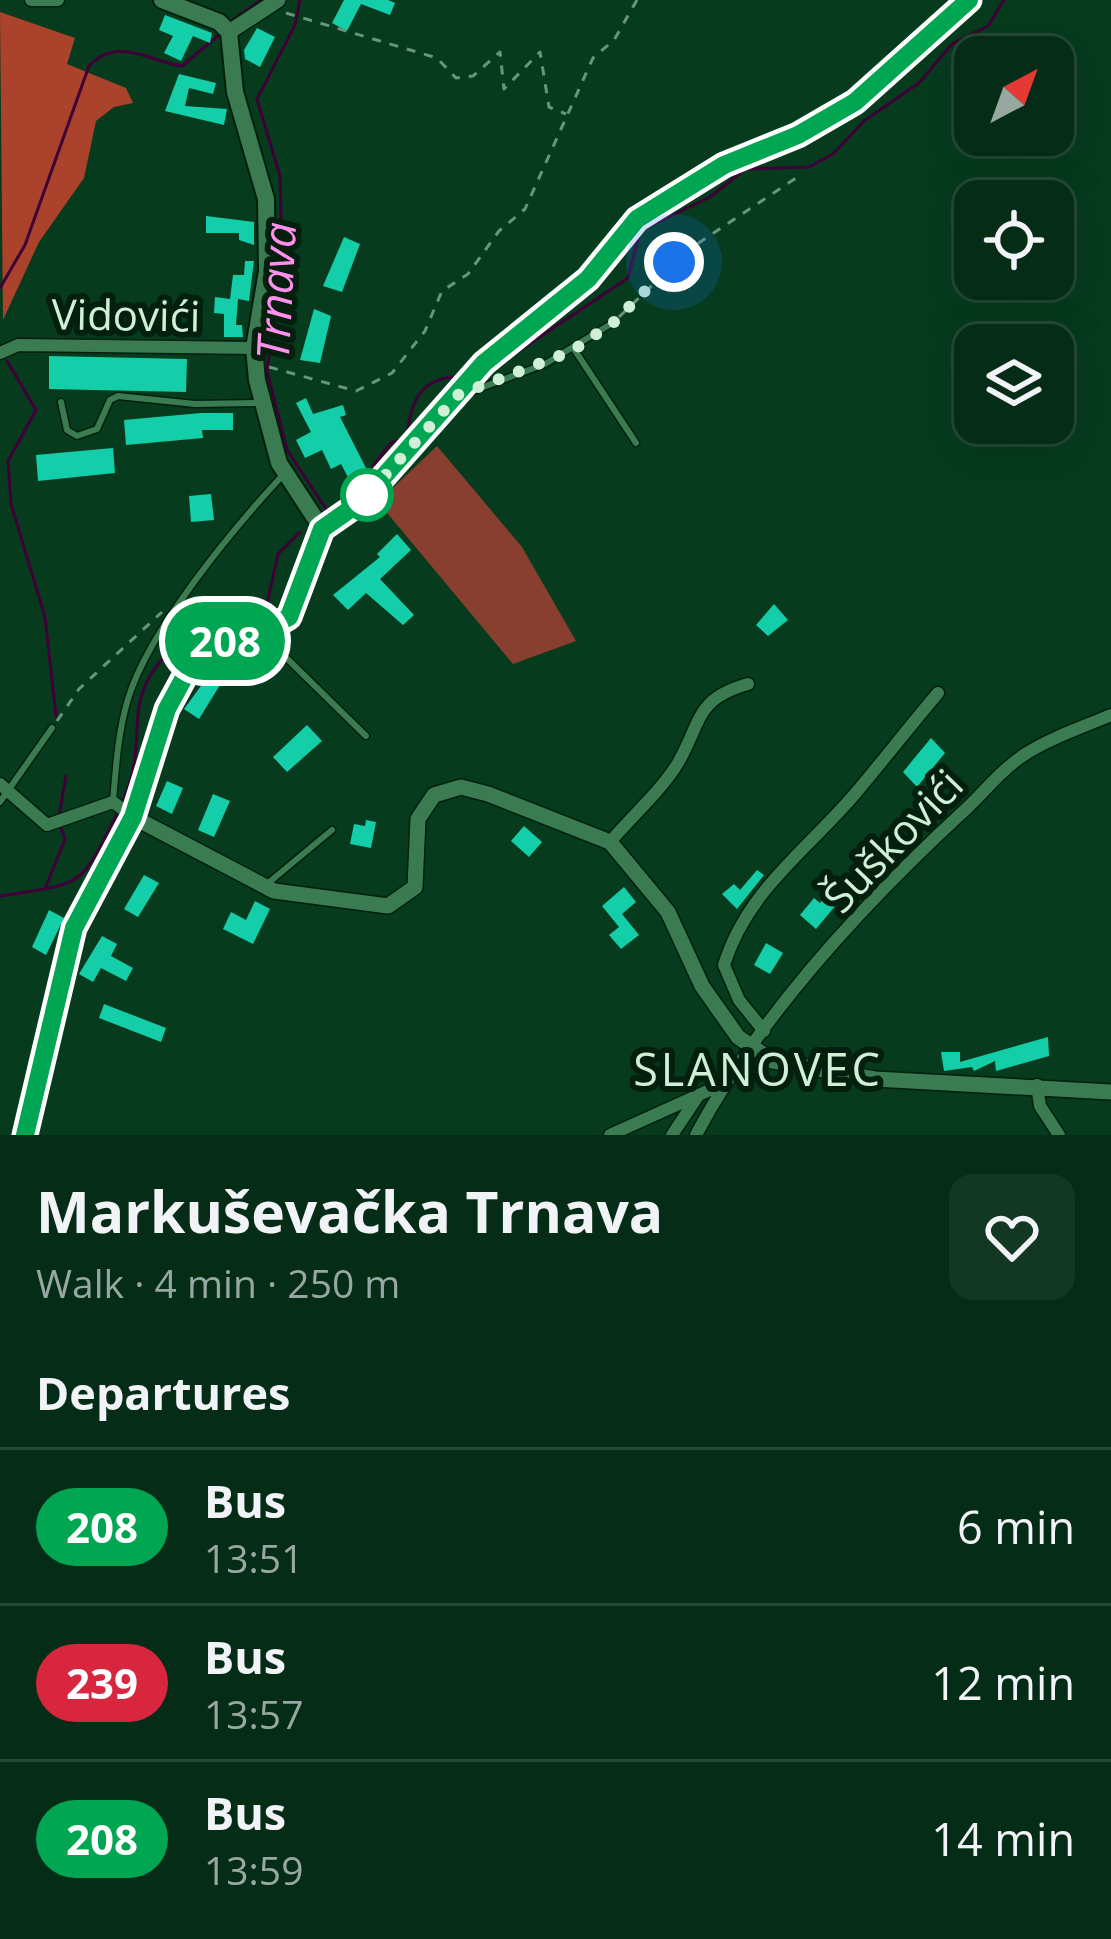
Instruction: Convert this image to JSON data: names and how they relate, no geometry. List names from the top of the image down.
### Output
{
  "streets": {
    "street": ["Vidovići", "Šuškovići"]
  },
  "districts": ["SLANOVEC"],
  "water": ["Trnava"],
  "lines": ["bus line 208"],
  "north": "top right",
  "page": {
    "on_map": "208",
    "heading": [
      ["Markuševačka Trnava", "Walk · 4 min · 250 m"],
      "Departures"
    ],
    "list": [
      {
        "mark": "208",
        "name": "Bus",
        "note": "13:51",
        "value": "6 min"
      },
      {
        "mark": "239",
        "name": "Bus",
        "note": "13:57",
        "value": "12 min"
      },
      {
        "mark": "208",
        "name": "Bus",
        "note": "13:59",
        "value": "14 min"
      }
    ]
  }
}
